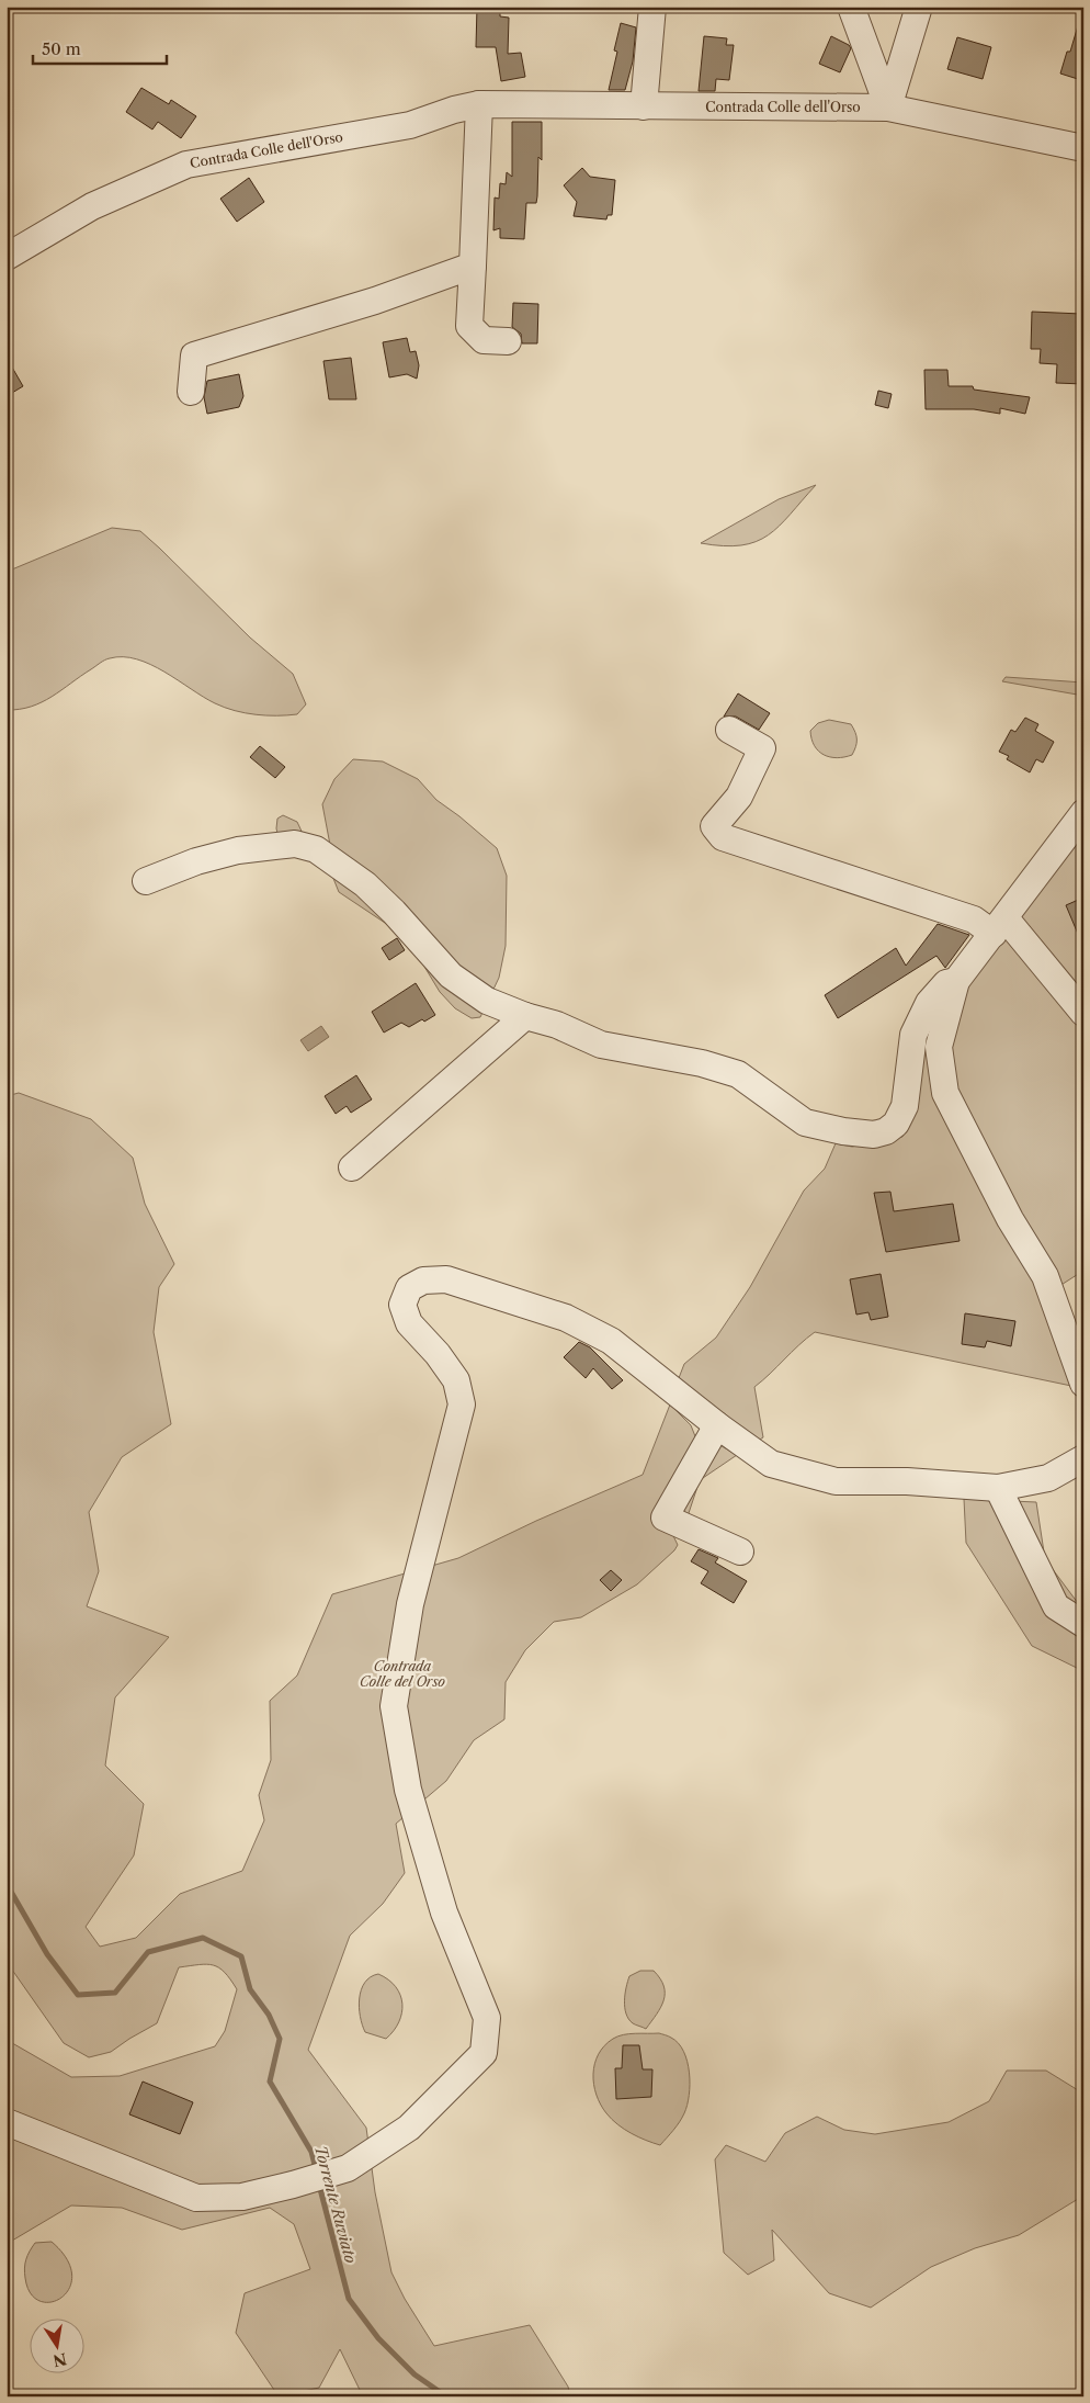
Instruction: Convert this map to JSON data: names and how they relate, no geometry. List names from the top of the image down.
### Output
{
  "streets": {
    "street": ["Contrada Colle dell'Orso"]
  },
  "water": ["Torrente Ruviato"],
  "parks": ["Contrada Colle del Orso"],
  "scale_bar": "50 m",
  "north": "bottom"
}
